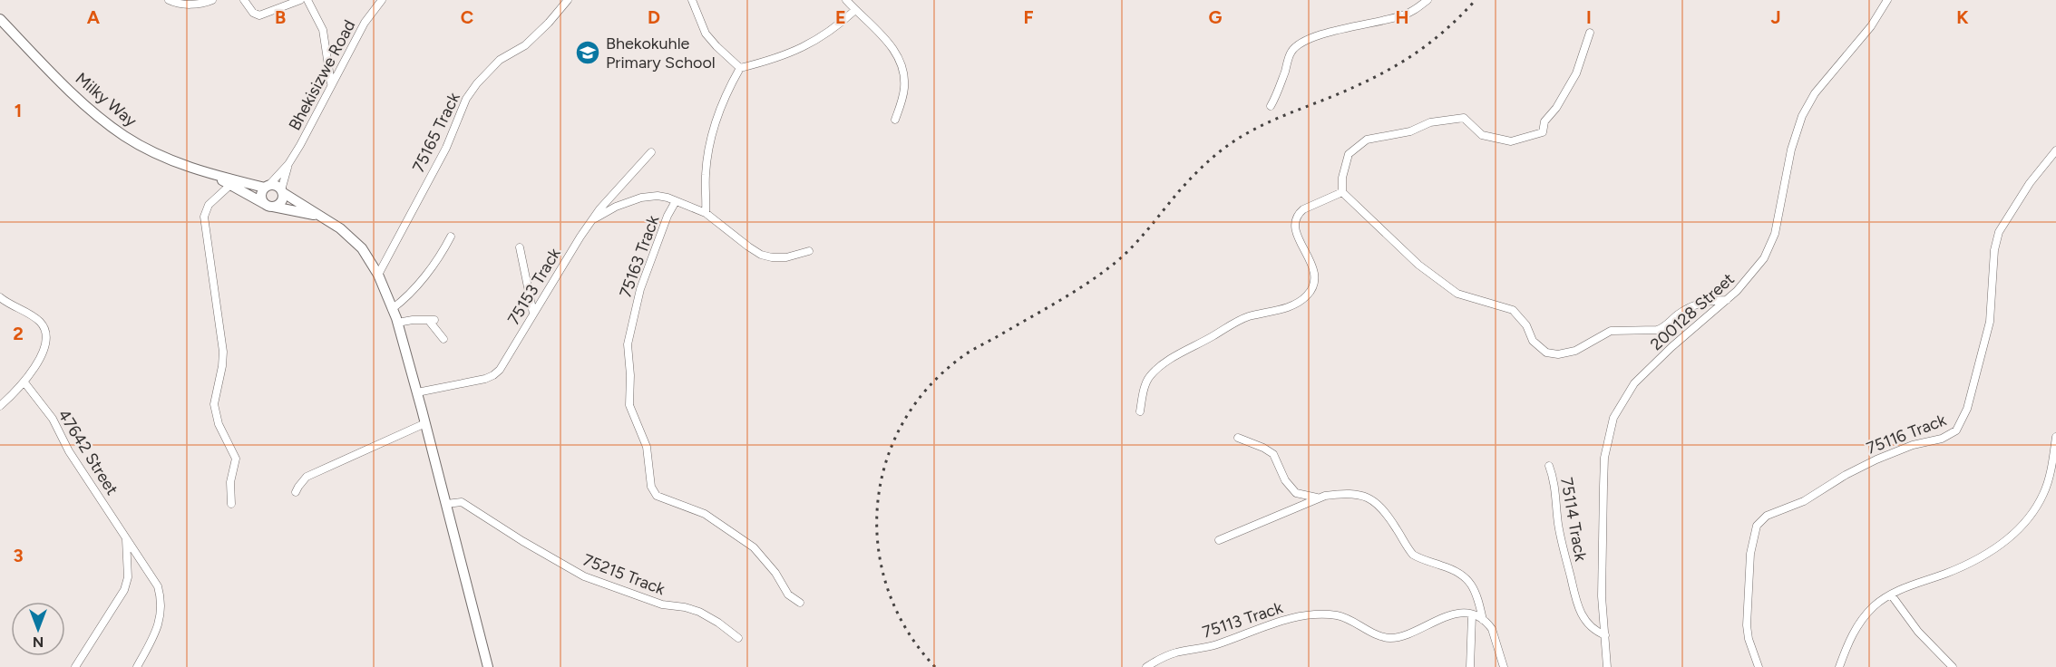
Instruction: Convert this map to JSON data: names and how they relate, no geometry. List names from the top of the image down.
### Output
{
  "streets": {
    "street": [
      "Bhekisizwe Road",
      "Milky Way",
      "75165 Track",
      "75163 Track",
      "75153 Track",
      "200128 Street",
      "75116 Track",
      "47642 Street",
      "75114 Track",
      "75215 Track",
      "75113 Track"
    ]
  },
  "crossings": [
    ["Bhekisizwe Road", "Milky Way"],
    ["Milky Way", "75165 Track"],
    ["Milky Way", "75153 Track"],
    ["Milky Way", "75215 Track"],
    ["75163 Track", "75153 Track"],
    ["200128 Street", "75114 Track"]
  ],
  "places": {
    "school or university": ["Bhekokuhle Primary School"]
  },
  "north": "bottom",
  "grid": {
    "columns": [
      "A",
      "B",
      "C",
      "D",
      "E",
      "F",
      "G",
      "H",
      "I",
      "J",
      "K"
    ],
    "rows": ["1", "2", "3"]
  }
}
